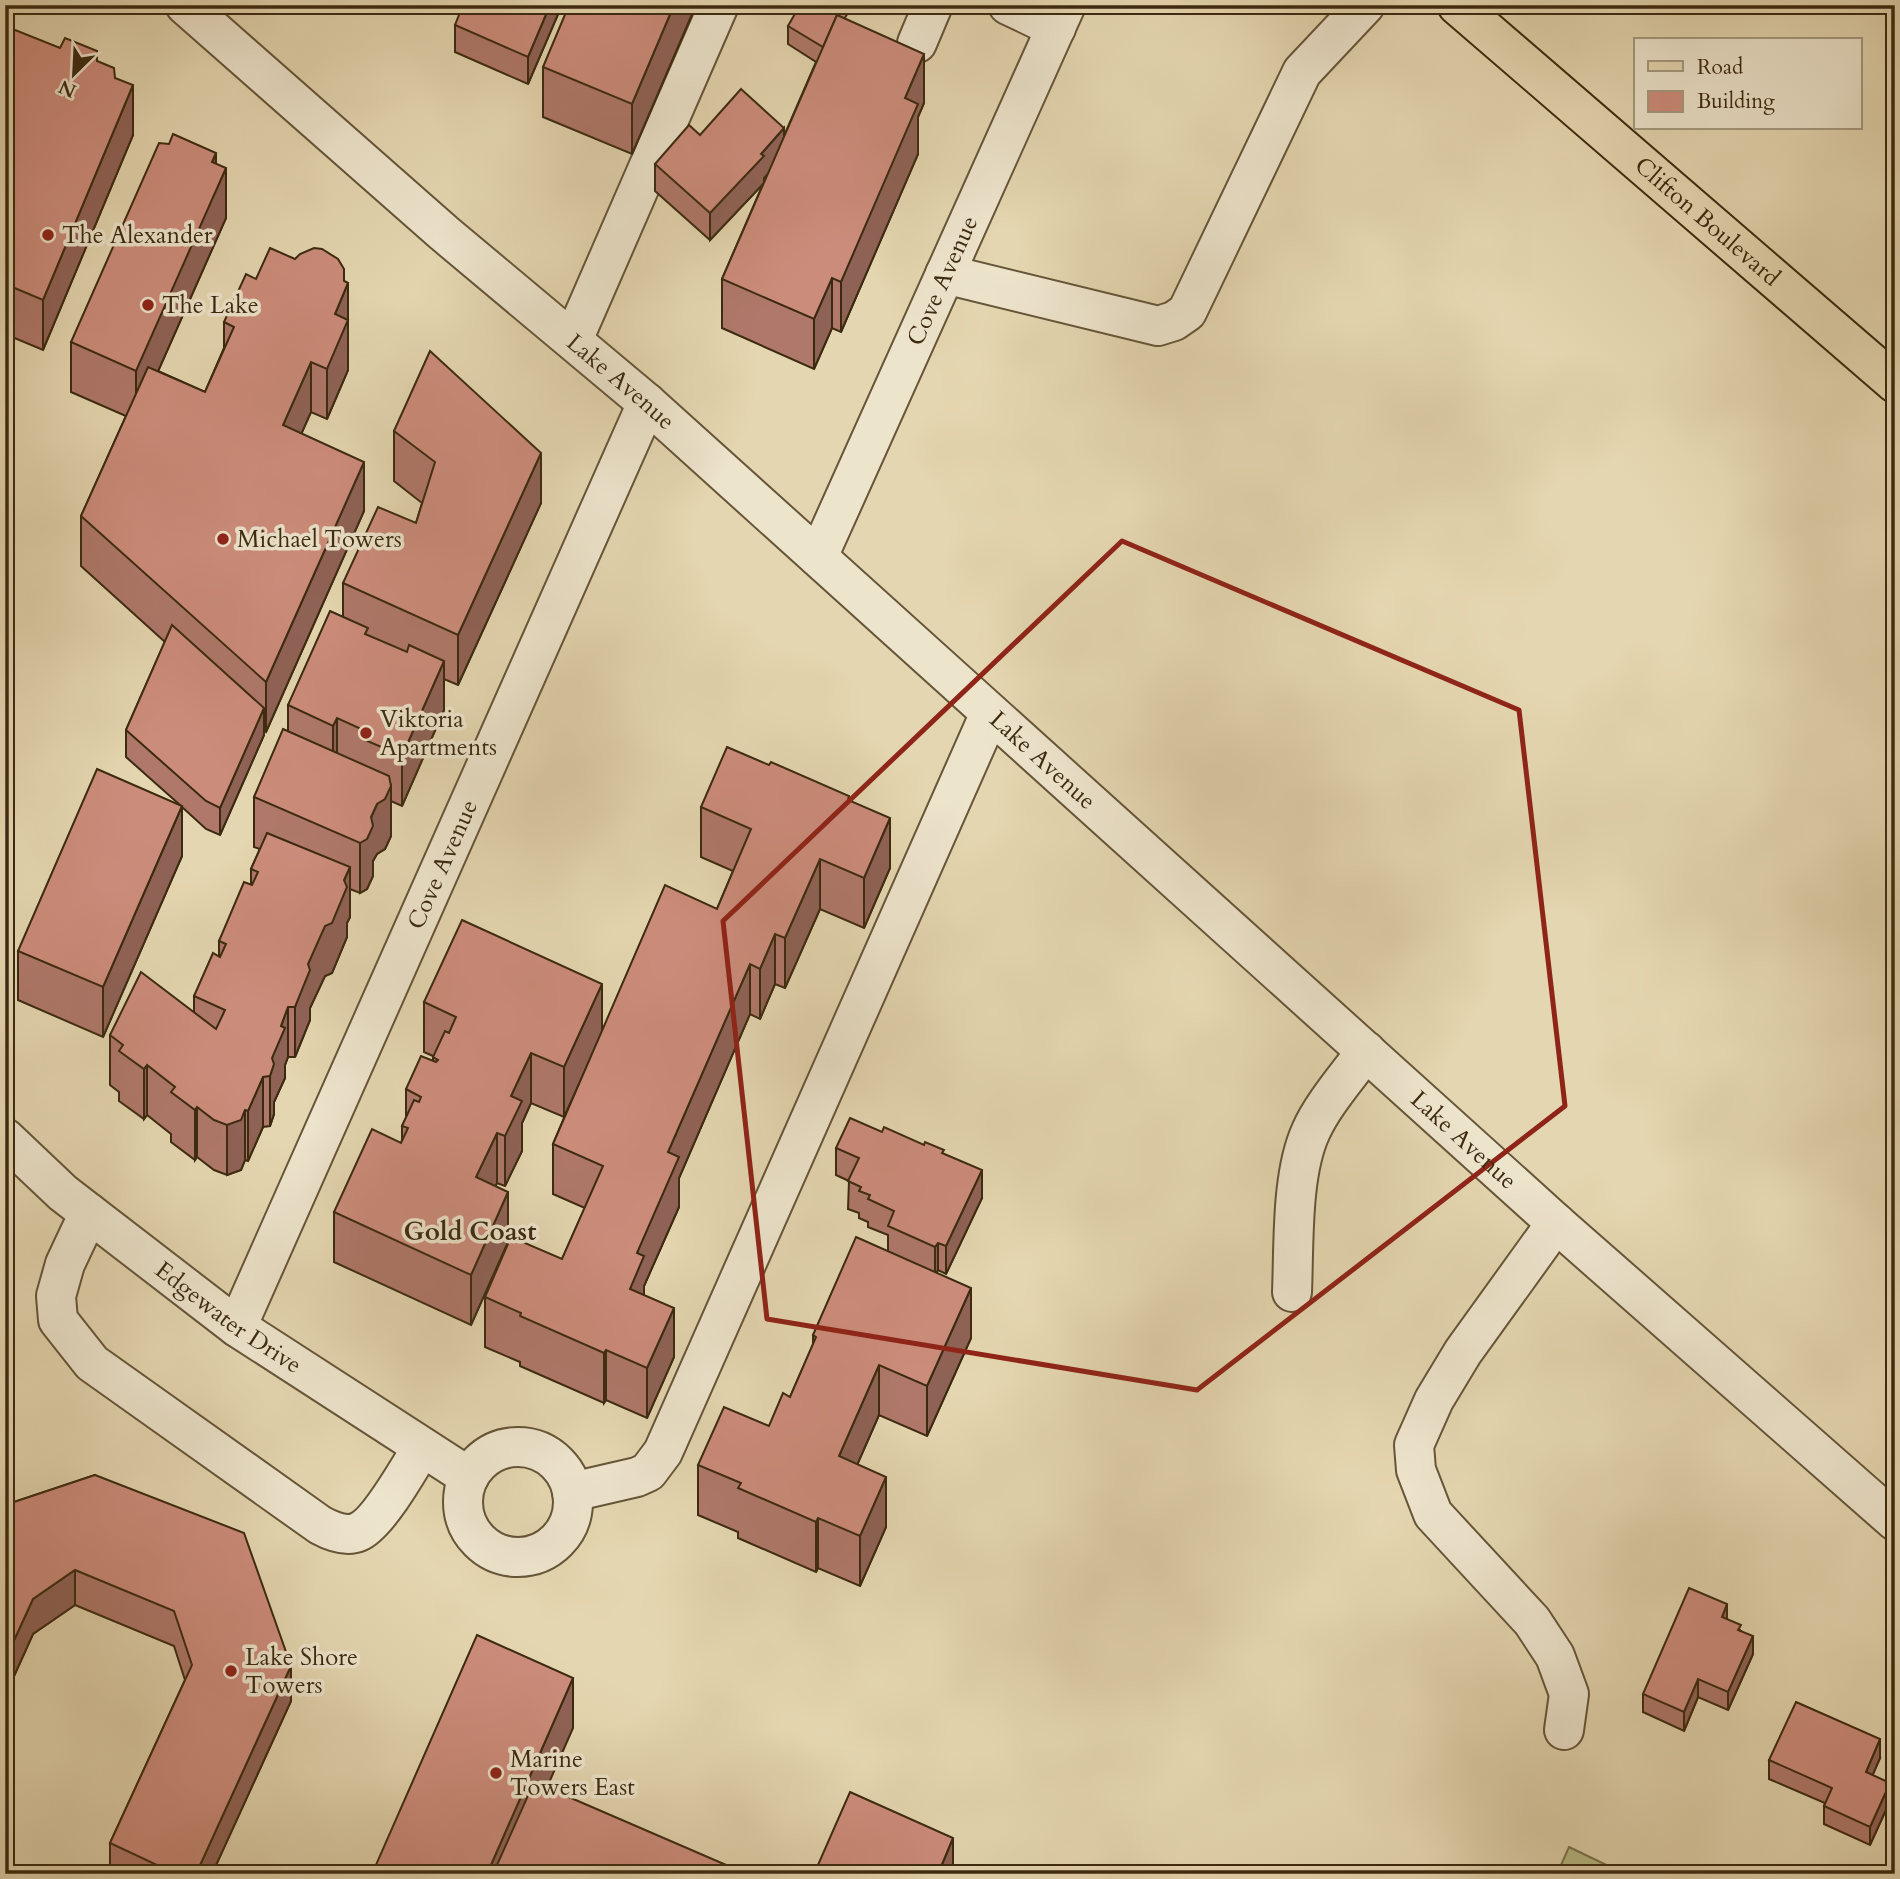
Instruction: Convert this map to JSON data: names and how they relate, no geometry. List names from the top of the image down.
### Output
{
  "streets": {
    "main road": ["Clifton Boulevard"],
    "street": ["Cove Avenue", "Lake Avenue", "Edgewater Drive"]
  },
  "crossings": [
    ["Cove Avenue", "Lake Avenue"],
    ["Cove Avenue", "Edgewater Drive"]
  ],
  "districts": ["Gold Coast"],
  "places": [
    "The Alexander",
    "The Lake",
    "Michael Towers",
    "Viktoria Apartments",
    "Lake Shore Towers",
    "Marine Towers East"
  ],
  "legend": ["Road", "Building"],
  "north": "bottom left"
}
